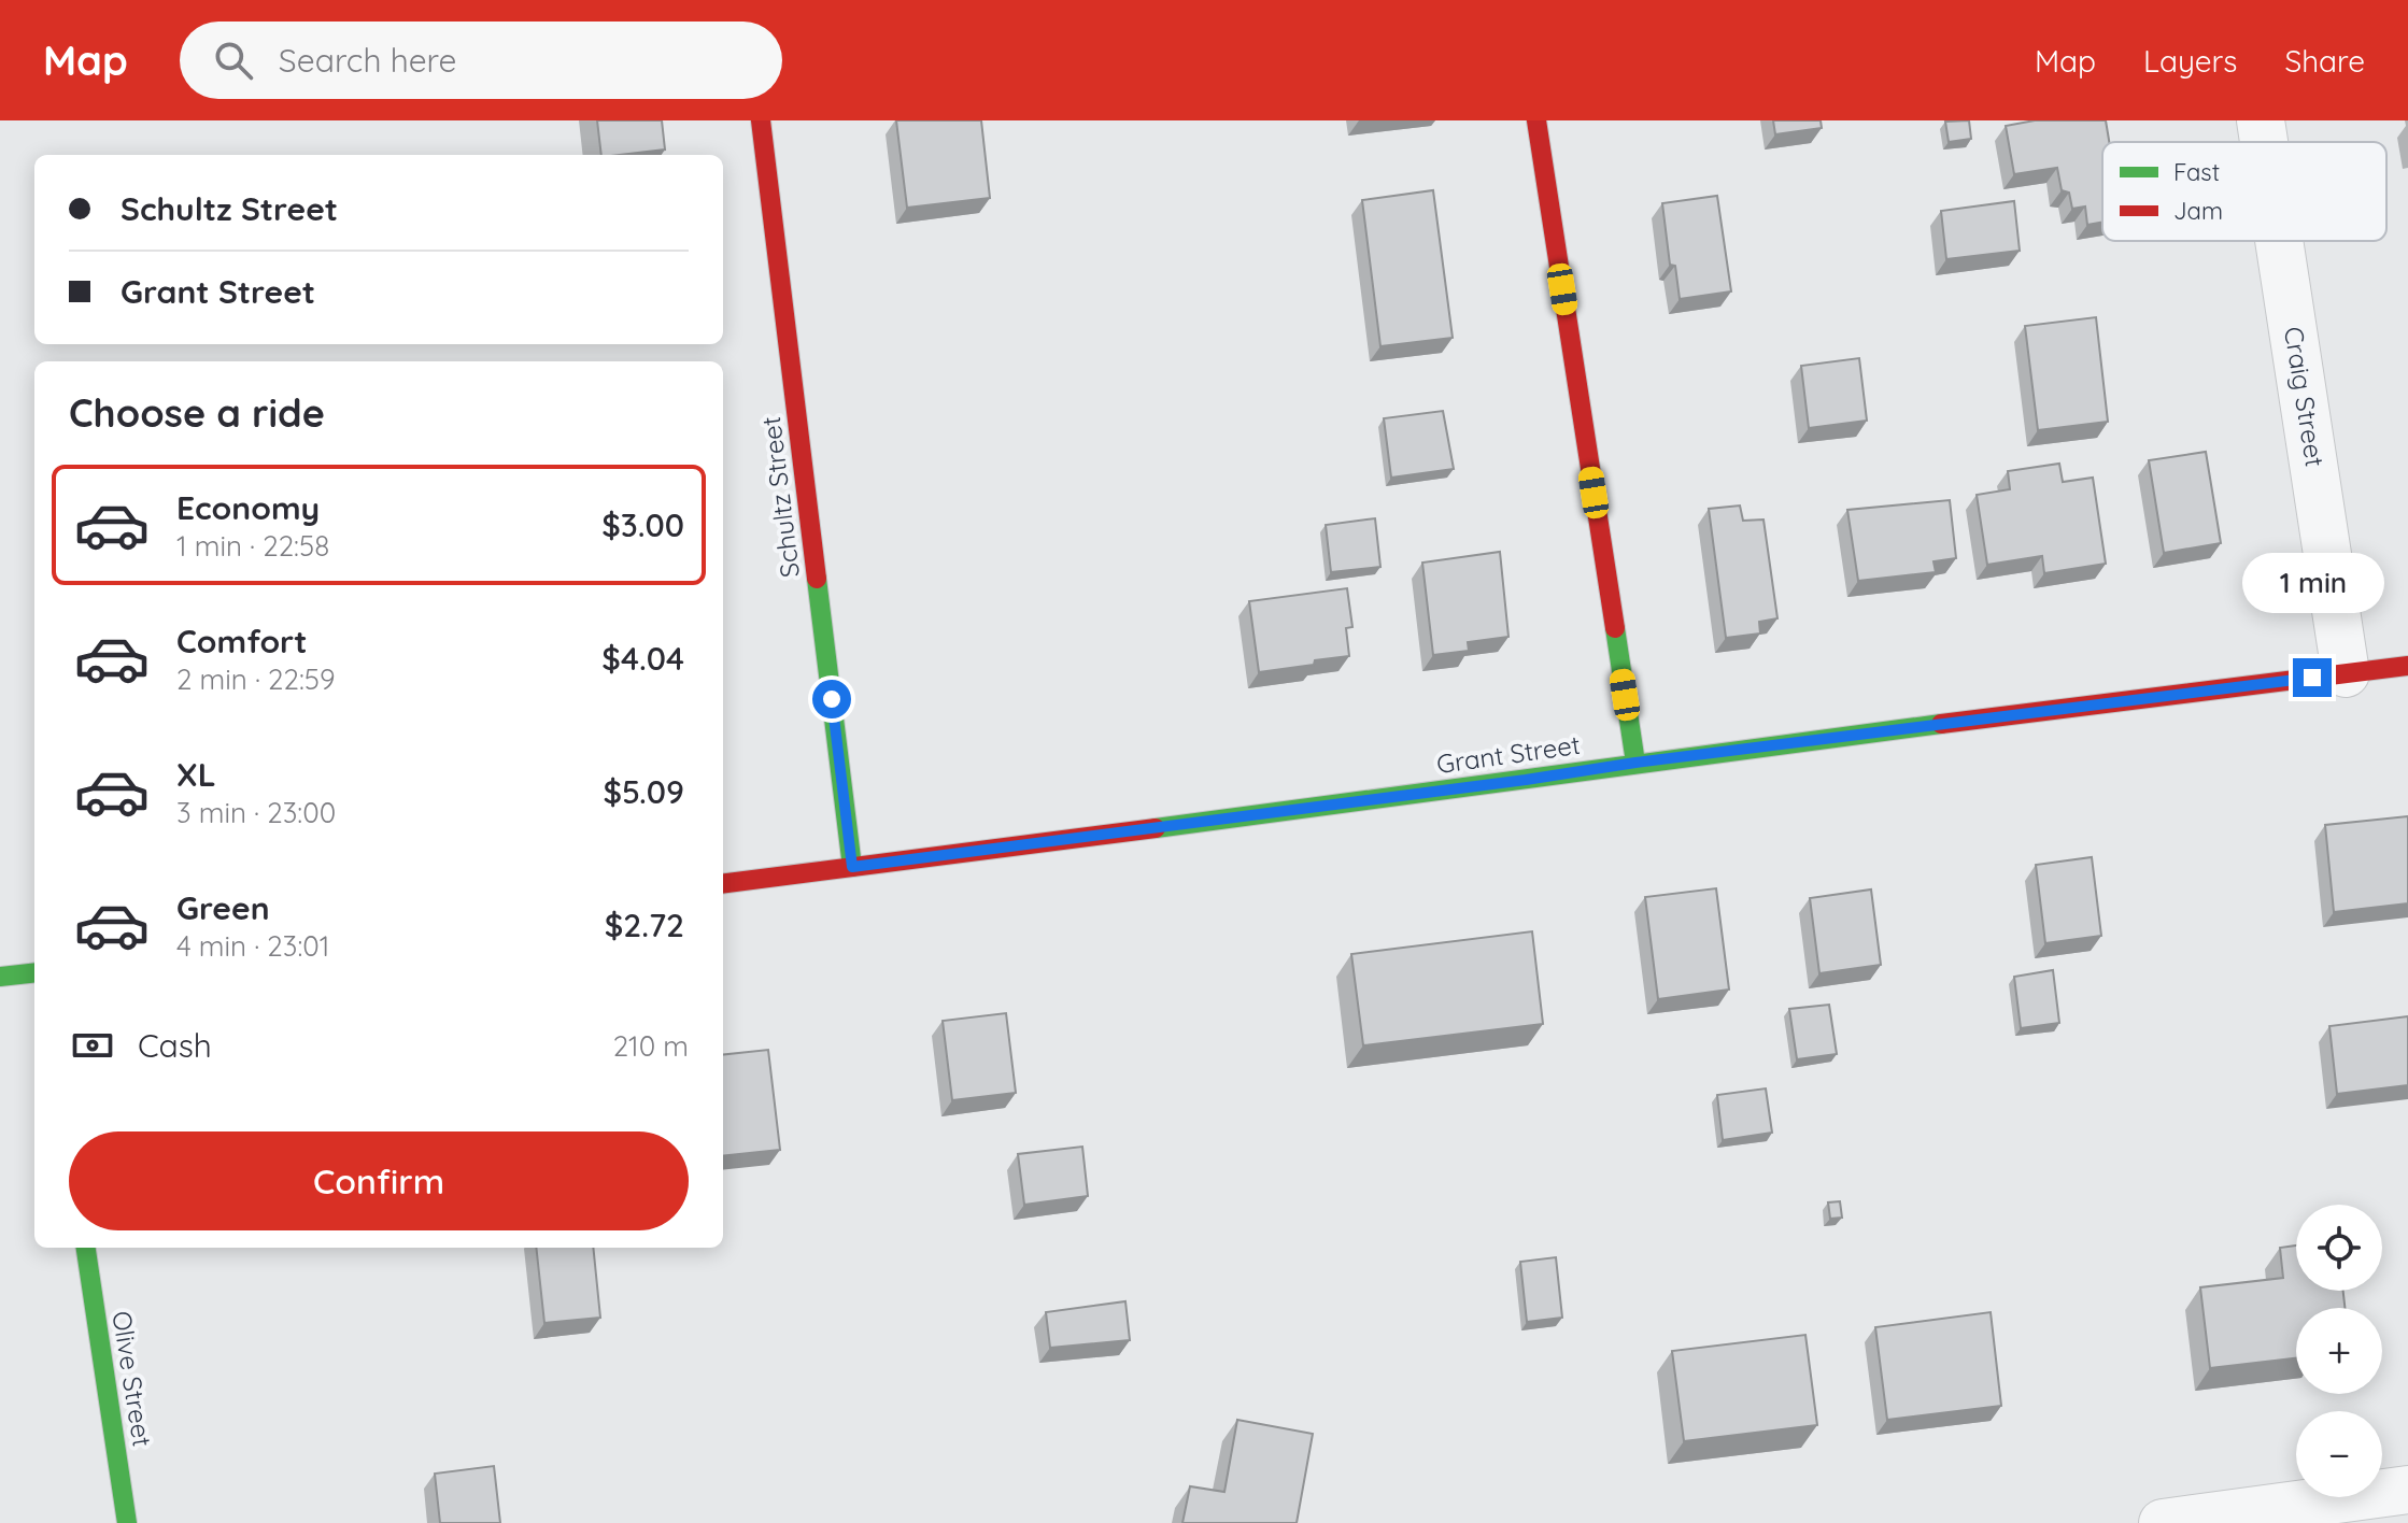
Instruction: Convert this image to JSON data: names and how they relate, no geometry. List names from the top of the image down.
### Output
{
  "streets": {
    "street": [
      "Craig Street",
      "Schultz Street",
      "Grant Street",
      "Olive Street"
    ]
  },
  "crossings": [
    ["Craig Street", "Grant Street"],
    ["Schultz Street", "Grant Street"]
  ],
  "legend": ["Fast", "Jam"],
  "page": {
    "header": "Map",
    "search": "Search here",
    "nav": ["Map", "Layers", "Share"],
    "banner": ["Schultz Street", "Grant Street"],
    "heading": "Choose a ride",
    "list": [
      {
        "name": "Economy",
        "note": "1 min · 22:58",
        "value": "$3.00"
      },
      {
        "name": "Comfort",
        "note": "2 min · 22:59",
        "value": "$4.04"
      },
      {
        "name": "XL",
        "note": "3 min · 23:00",
        "value": "$5.09"
      },
      {
        "name": "Green",
        "note": "4 min · 23:01",
        "value": "$2.72"
      }
    ],
    "bubble": "1 min",
    "pay": ["Cash", "210 m"],
    "buttons": "Confirm",
    "map_buttons": ["+", "−"]
  }
}
